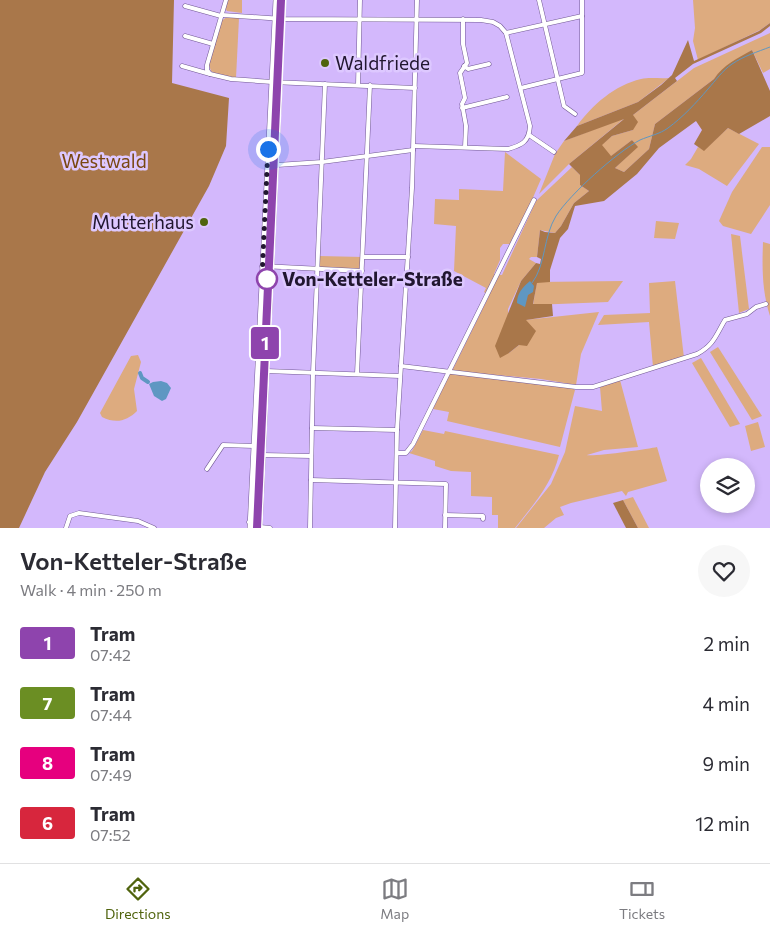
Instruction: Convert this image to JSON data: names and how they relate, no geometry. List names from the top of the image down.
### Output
{
  "parks": ["Westwald"],
  "places": ["Waldfriede", "Mutterhaus", "Von-Ketteler-Straße"],
  "lines": ["tram line 1"],
  "page": {
    "on_map": "1",
    "heading": ["Von-Ketteler-Straße", "Walk · 4 min · 250 m"],
    "list": [
      {
        "mark": "1",
        "name": "Tram",
        "note": "07:42",
        "value": "2 min"
      },
      {
        "mark": "7",
        "name": "Tram",
        "note": "07:44",
        "value": "4 min"
      },
      {
        "mark": "8",
        "name": "Tram",
        "note": "07:49",
        "value": "9 min"
      },
      {
        "mark": "6",
        "name": "Tram",
        "note": "07:52",
        "value": "12 min"
      }
    ],
    "tabs": ["Directions", "Map", "Tickets"]
  }
}
